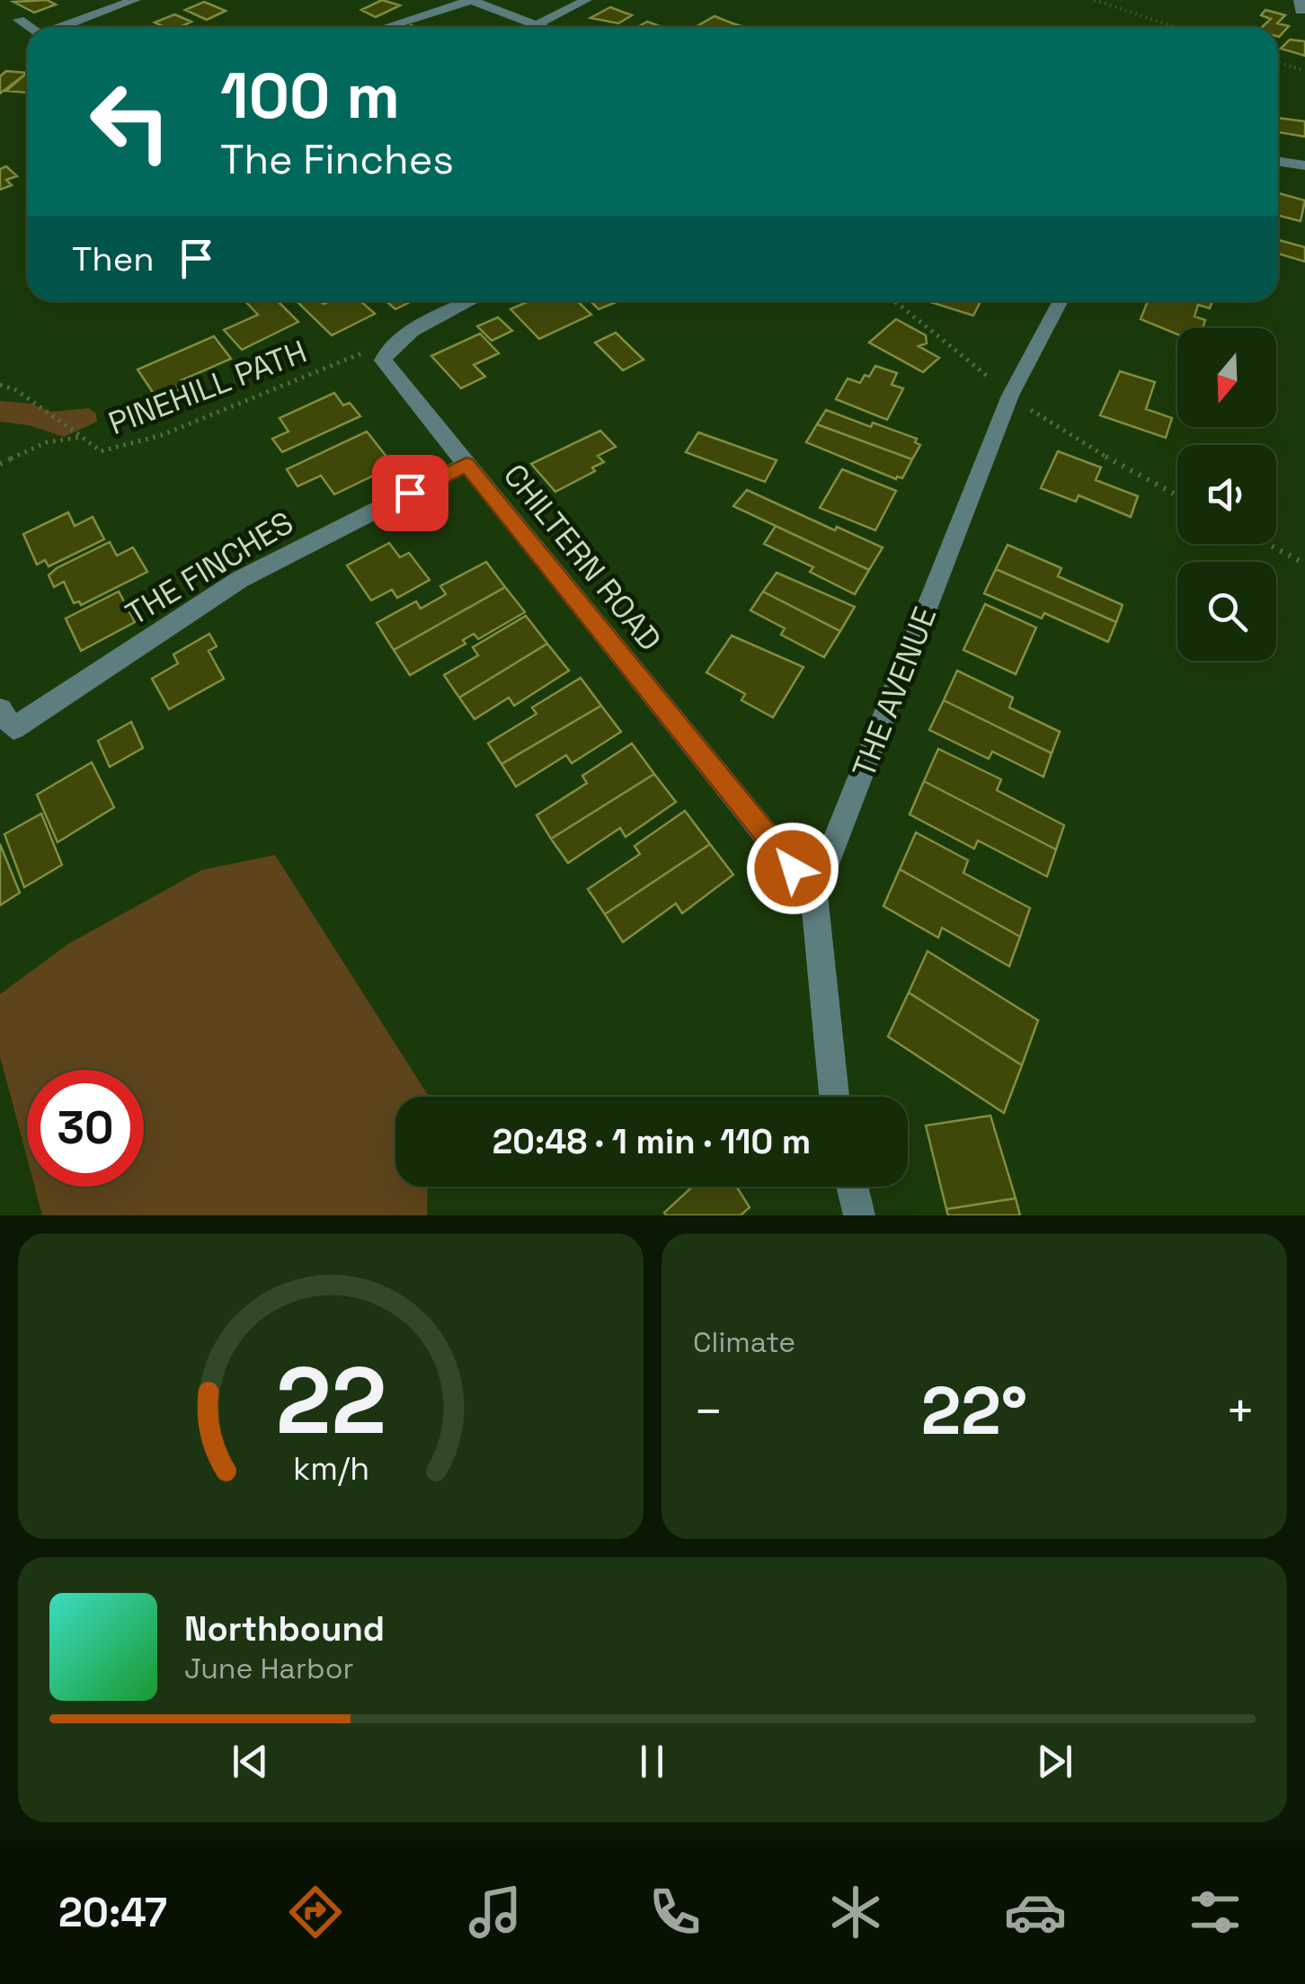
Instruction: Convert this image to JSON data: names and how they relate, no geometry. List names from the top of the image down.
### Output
{
  "streets": {
    "street": ["CHILTERN ROAD", "THE FINCHES", "THE AVENUE"],
    "path": ["PINEHILL PATH"]
  },
  "crossings": [
    ["PINEHILL PATH", "CHILTERN ROAD"],
    ["CHILTERN ROAD", "THE FINCHES"],
    ["CHILTERN ROAD", "THE AVENUE"]
  ],
  "north": "bottom",
  "page": {
    "turn": ["100 m", "The Finches"],
    "then": "Then",
    "limit": "30",
    "trip": "20:48 · 1 min · 110 m",
    "tile": "Climate",
    "heat": ["−", "22°", "+"],
    "song": ["Northbound", "June Harbor"],
    "tabs": "20:47",
    "gauge": ["22", "km/h"]
  }
}
